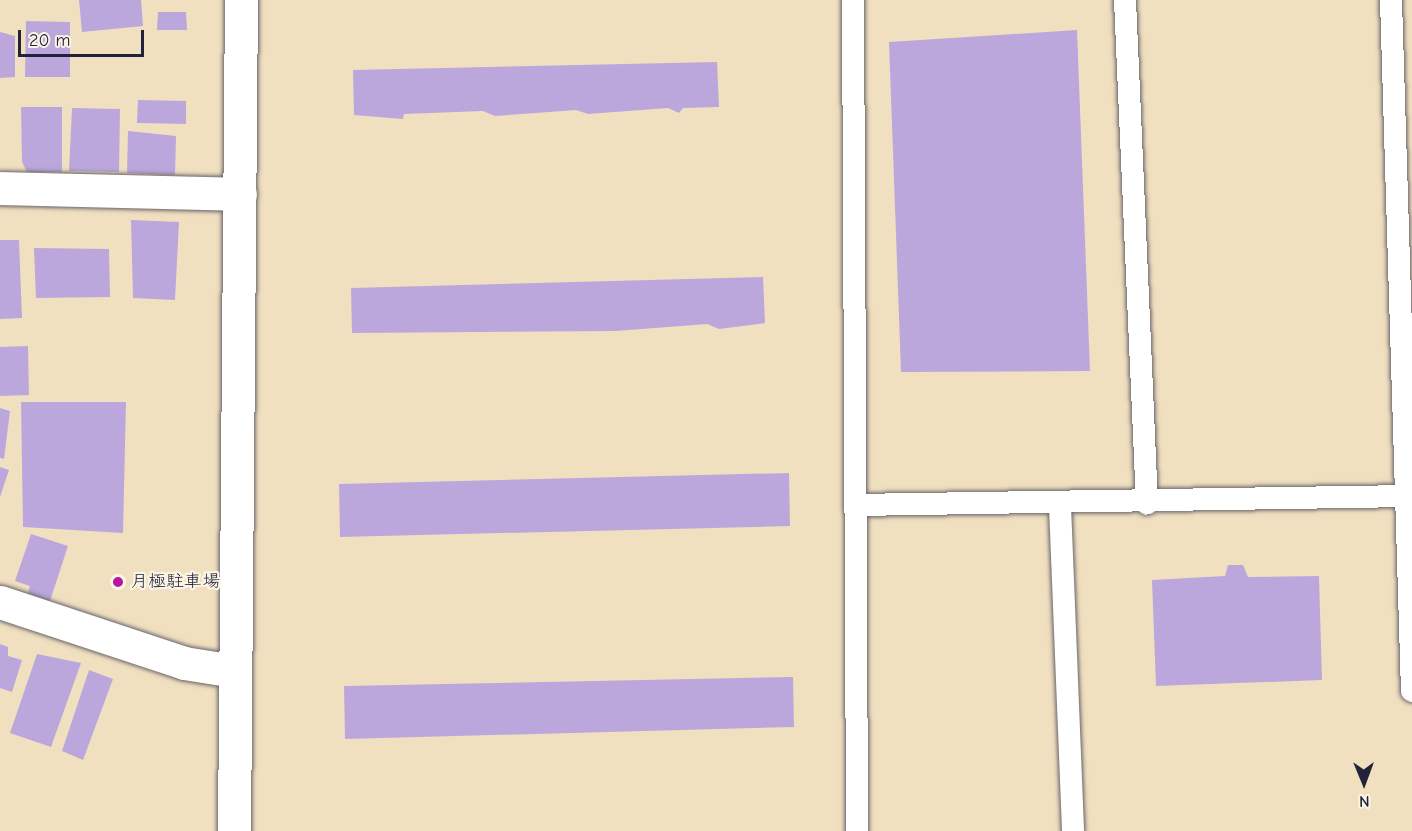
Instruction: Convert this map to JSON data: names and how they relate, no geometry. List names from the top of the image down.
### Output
{
  "places": ["月極駐車場"],
  "scale_bar": "20 m",
  "north": "bottom"
}
